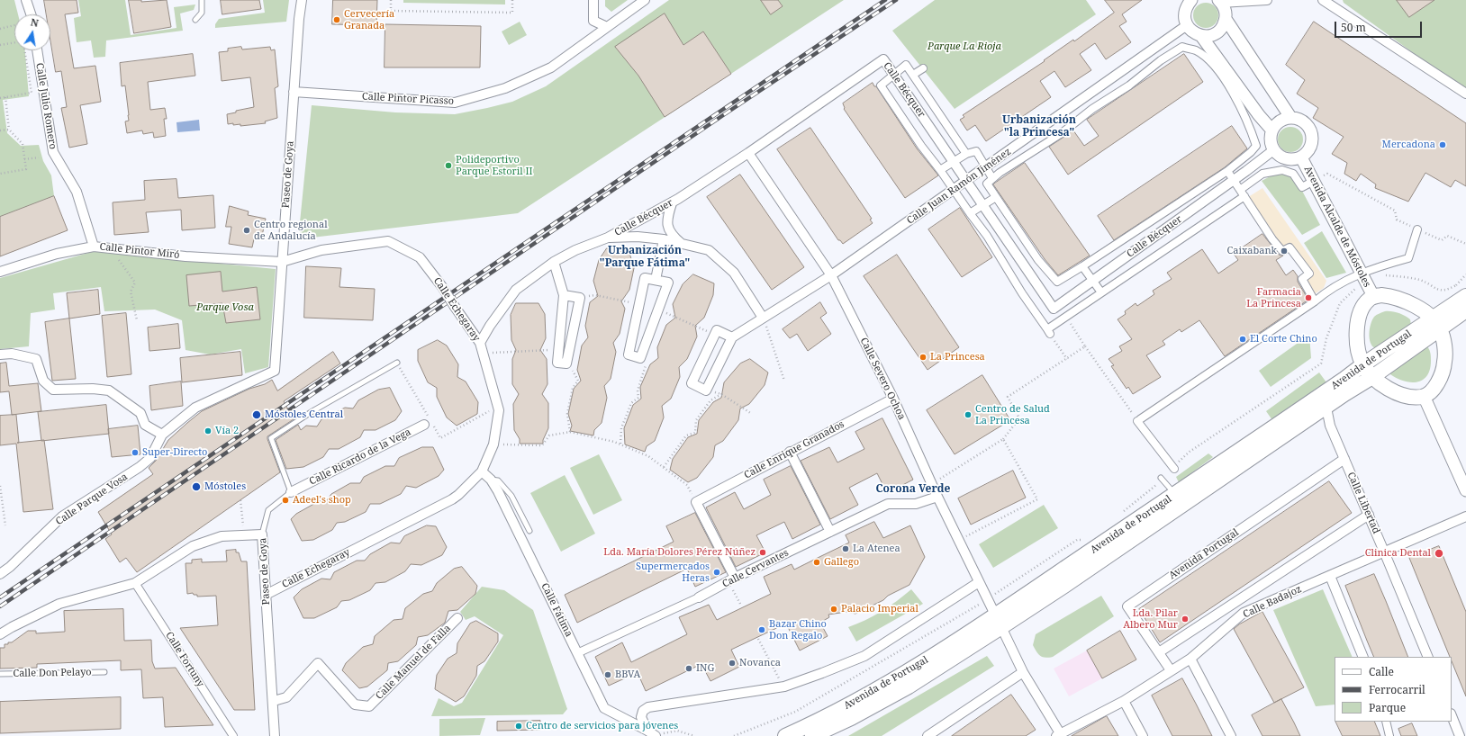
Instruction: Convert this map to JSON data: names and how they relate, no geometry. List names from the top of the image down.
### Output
{
  "streets": {
    "main road": ["Avenida Alcalde de Móstoles", "Avenida de Portugal"],
    "street": [
      "Calle Bécquer",
      "Calle Pintor Picasso",
      "Calle Julio Romero",
      "Paseo de Goya",
      "Calle Juan Ramón Jiménez",
      "Calle Pintor Miró",
      "Calle Echegaray",
      "Calle Severo Ochoa",
      "Calle Enrique Granados",
      "Calle Ricardo de la Vega",
      "Calle Parque Vosa",
      "Calle Libertad",
      "Avenida Portugal",
      "Calle Cervantes",
      "Calle Badajoz",
      "Calle Fátima",
      "Calle Fortuny",
      "Calle Manuel de Falla"
    ],
    "lane": ["Calle Don Pelayo"]
  },
  "crossings": [
    ["Calle Bécquer", "Calle Juan Ramón Jiménez"],
    ["Calle Bécquer", "Avenida Alcalde de Móstoles"],
    ["Calle Bécquer", "Calle Echegaray"],
    ["Calle Bécquer", "Calle Severo Ochoa"],
    ["Calle Pintor Picasso", "Paseo de Goya"],
    ["Calle Julio Romero", "Calle Pintor Miró"],
    ["Paseo de Goya", "Calle Pintor Miró"],
    ["Paseo de Goya", "Calle Echegaray"],
    ["Paseo de Goya", "Calle Ricardo de la Vega"],
    ["Paseo de Goya", "Calle Parque Vosa"],
    ["Paseo de Goya", "Calle Manuel de Falla"],
    ["Calle Juan Ramón Jiménez", "Calle Severo Ochoa"],
    ["Avenida Alcalde de Móstoles", "Avenida de Portugal"],
    ["Calle Pintor Miró", "Calle Echegaray"],
    ["Calle Echegaray", "Calle Fátima"],
    ["Avenida de Portugal", "Calle Severo Ochoa"],
    ["Avenida de Portugal", "Calle Libertad"],
    ["Calle Severo Ochoa", "Calle Enrique Granados"],
    ["Calle Severo Ochoa", "Calle Cervantes"],
    ["Calle Severo Ochoa", "Calle Badajoz"],
    ["Calle Libertad", "Avenida Portugal"],
    ["Calle Libertad", "Calle Badajoz"],
    ["Avenida Portugal", "Calle Badajoz"],
    ["Calle Cervantes", "Calle Fátima"]
  ],
  "districts": ["Urbanización \"la Princesa\"", "Urbanización \"Parque Fátima\"", "Corona Verde"],
  "parks": ["Parque La Rioja", "Parque Vosa"],
  "places": [
    "Cervecería Granada",
    "Mercadona",
    "Polideportivo Parque Estoril II",
    "Centro regional de Andalucía",
    "Caixabank",
    "Farmacia La Princesa",
    "El Corte Chino",
    "La Princesa",
    "Móstoles Central",
    "Centro de Salud La Princesa",
    "Vía 2",
    "Super-Directo",
    "Móstoles",
    "Adeel's shop",
    "La Atenea",
    "Lda. María Dolores Pérez Núñez",
    "Clinica Dental",
    "Gallego",
    "Supermercados Heras",
    "Palacio Imperial",
    "Lda. Pilar Albero Mur",
    "Bazar Chino Don Regalo",
    "Novanca",
    "ING",
    "BBVA",
    "Centro de servicios para jóvenes"
  ],
  "legend": ["Calle", "Ferrocarril", "Parque"],
  "scale_bar": "50 m",
  "north": "top"
}
